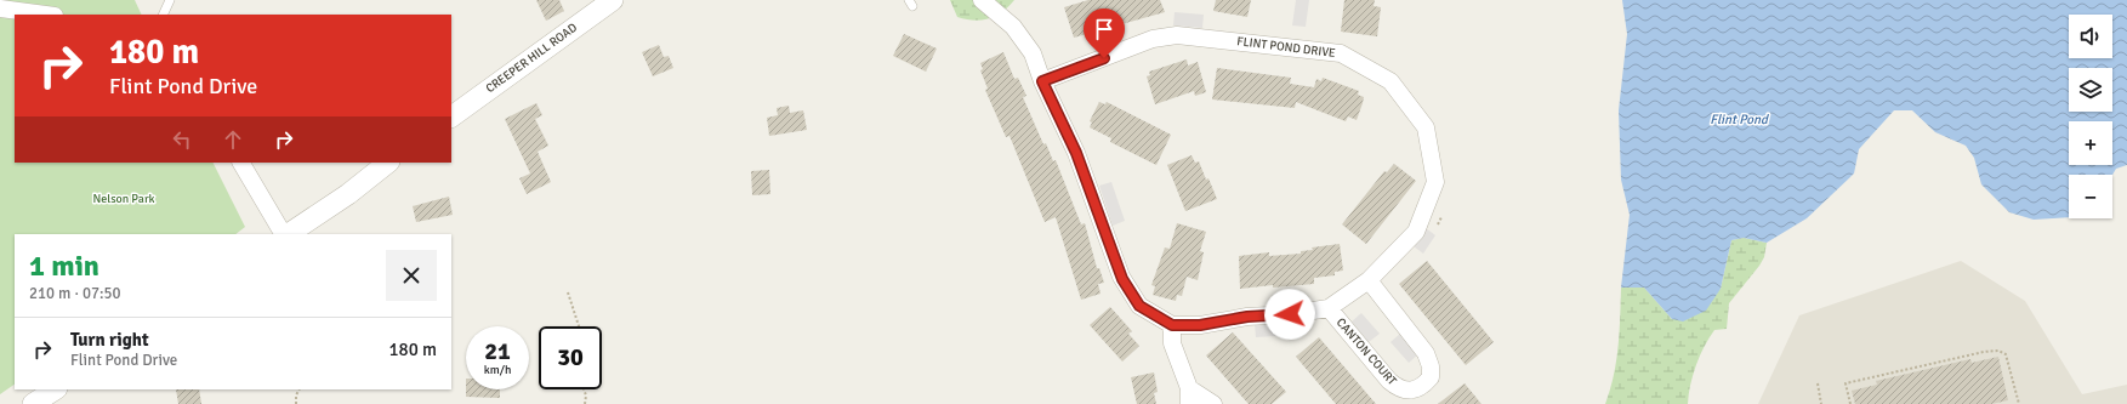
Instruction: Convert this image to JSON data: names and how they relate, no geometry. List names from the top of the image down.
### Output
{
  "streets": {
    "street": ["FLINT POND DRIVE", "CREEPER HILL ROAD", "CANTON COURT"]
  },
  "crossings": [
    ["FLINT POND DRIVE", "CANTON COURT"]
  ],
  "water": ["Flint Pond"],
  "parks": ["Nelson Park"],
  "page": {
    "map_buttons": ["+", "−"],
    "turn": ["180 m", "Flint Pond Drive"],
    "heading": ["1 min", "210 m · 07:50"],
    "list": [
      {
        "name": "Turn right",
        "note": "Flint Pond Drive",
        "value": "180 m"
      }
    ],
    "speed": "21 km/h",
    "limit": "30"
  }
}
